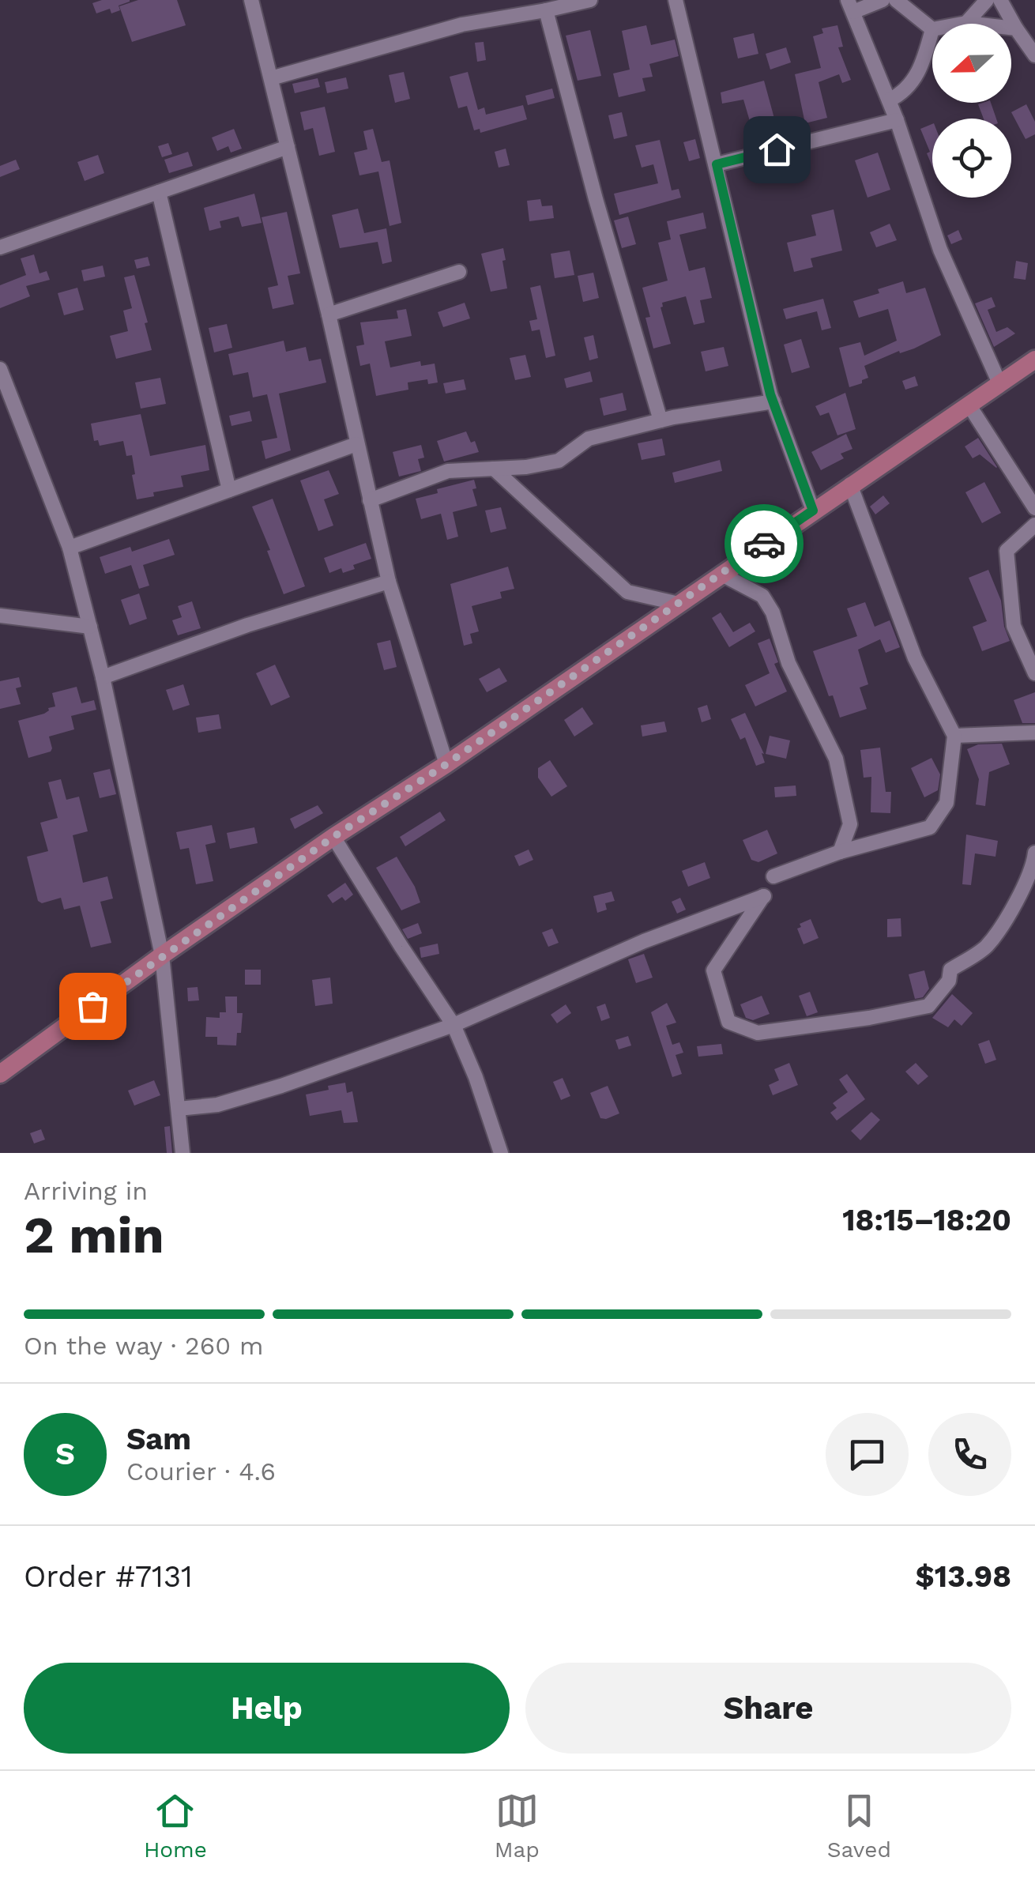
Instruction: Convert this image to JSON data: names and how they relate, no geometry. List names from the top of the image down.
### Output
{
  "north": "left",
  "page": {
    "heading": ["2 min", "Arriving in", "18:15–18:20"],
    "panel": [
      "Sam",
      "Courier · 4.6",
      "Order #7131",
      "$13.98"
    ],
    "bar": "On the way · 260 m",
    "round": "S",
    "buttons": ["Help", "Share"],
    "tabs": ["Home", "Map", "Saved"]
  }
}
